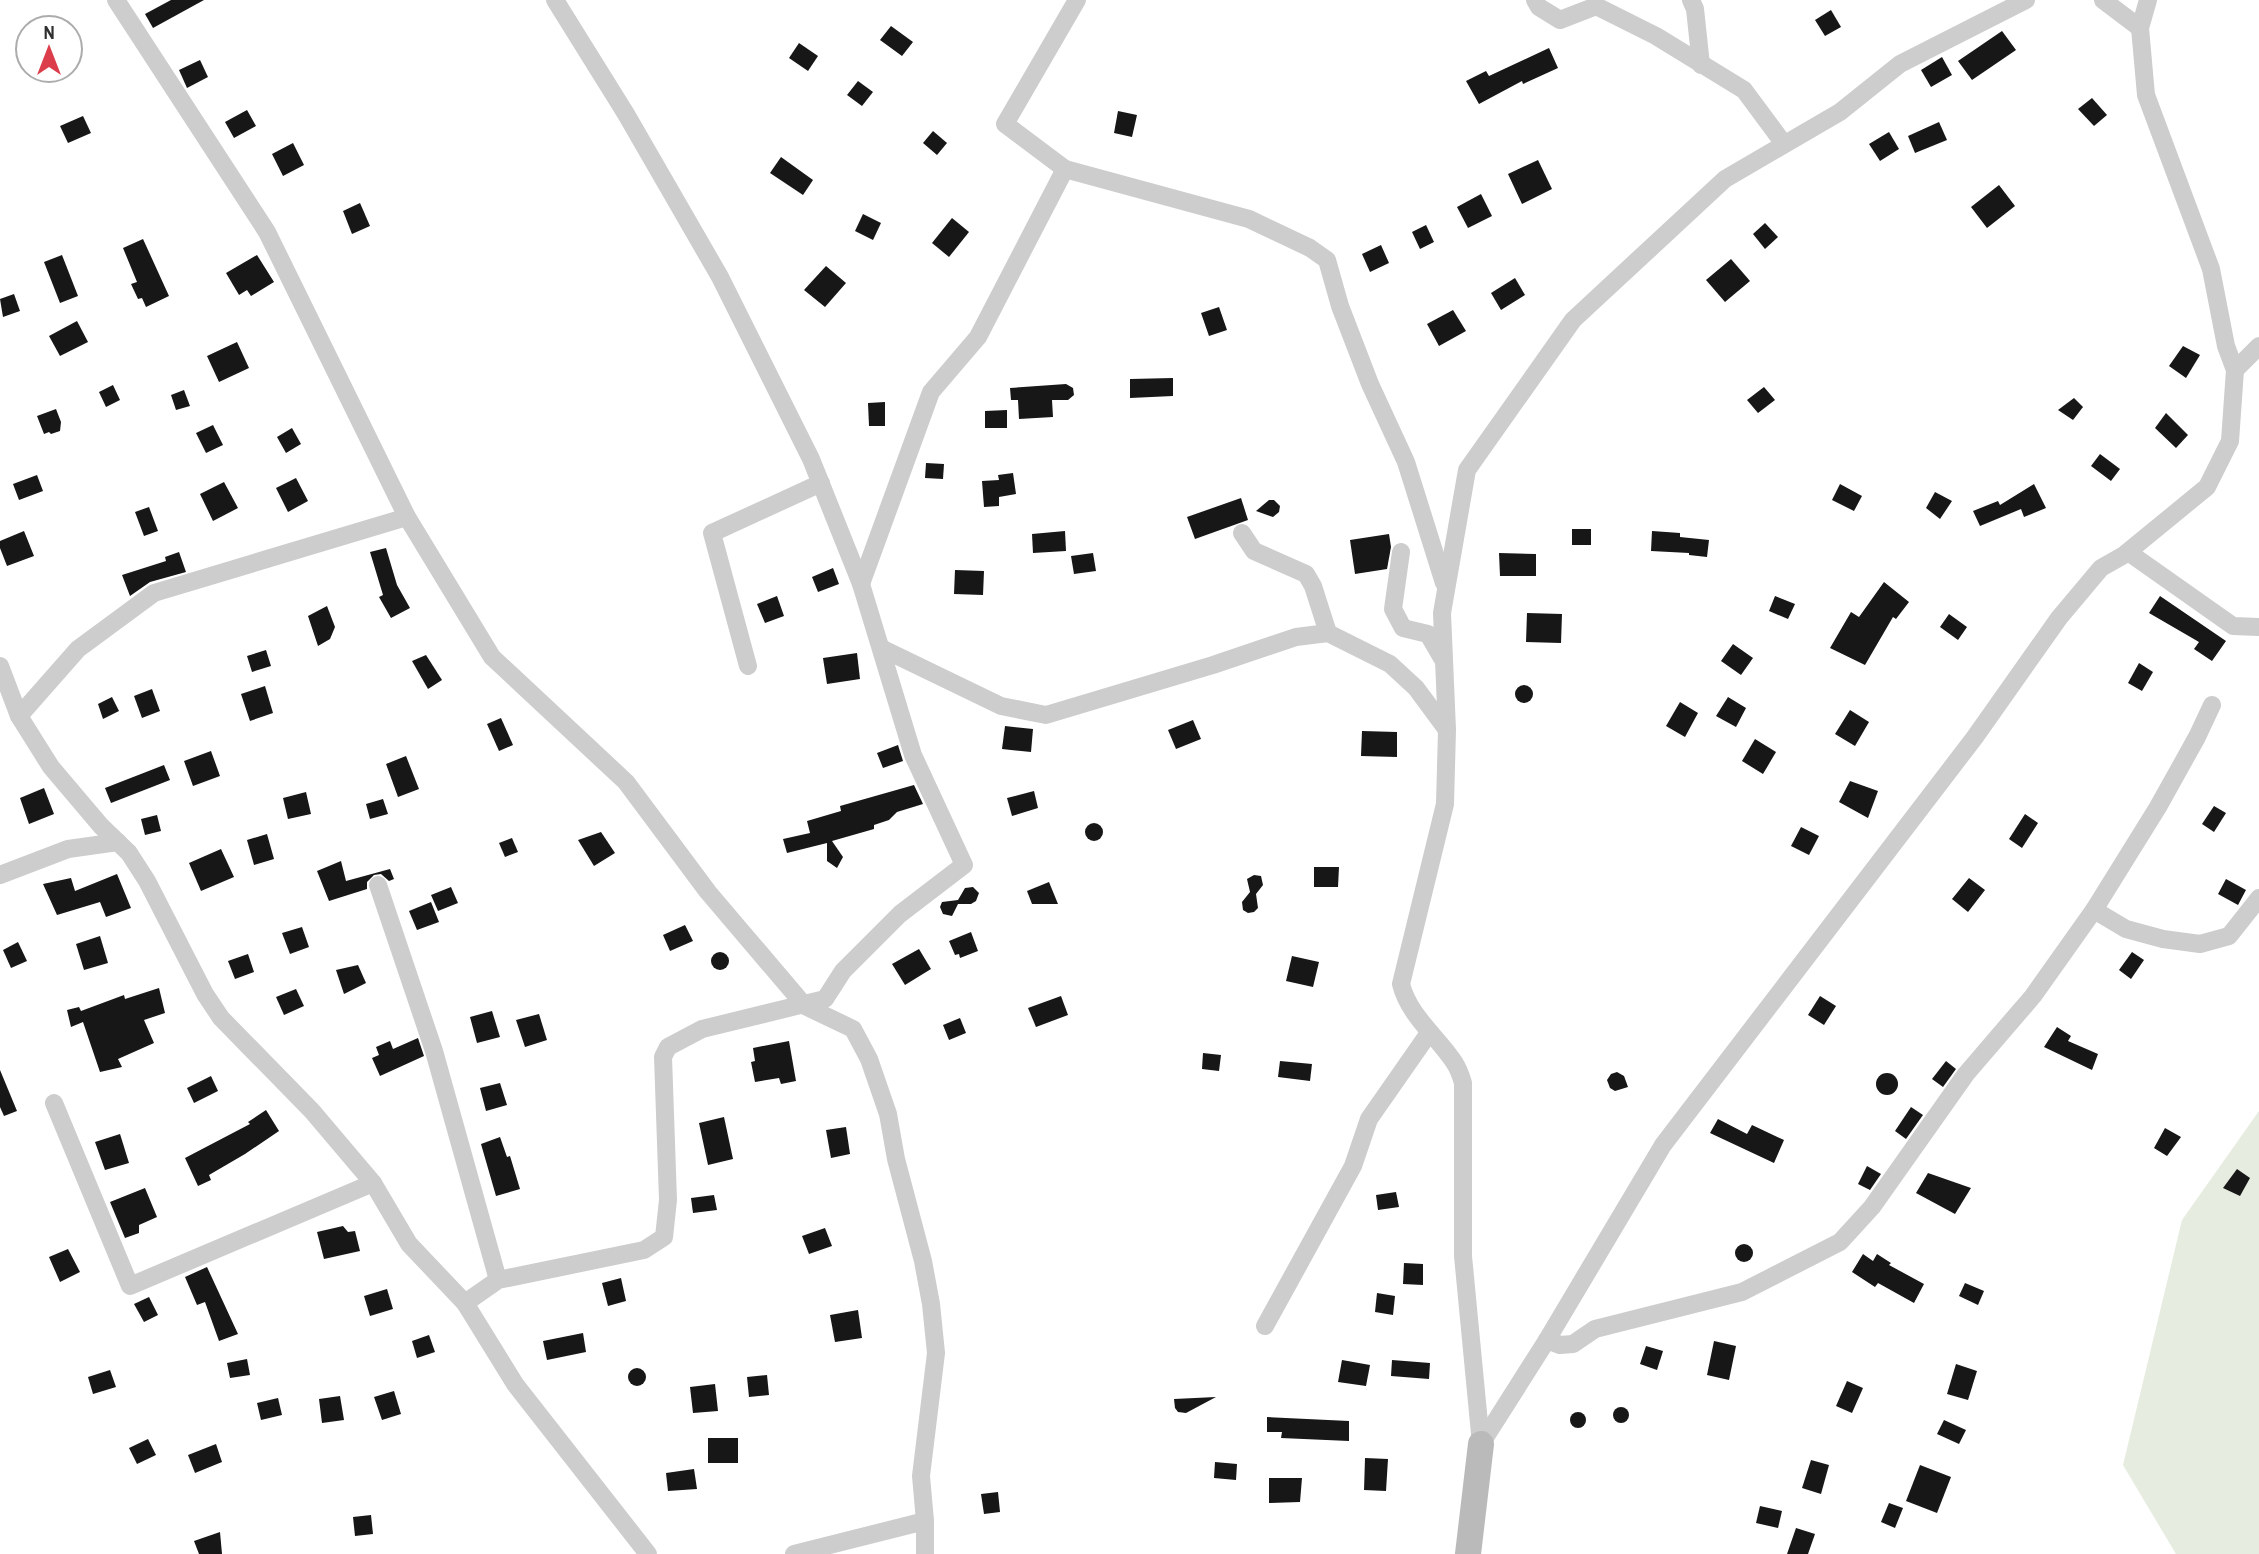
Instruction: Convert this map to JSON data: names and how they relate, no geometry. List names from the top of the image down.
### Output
{
  "north": "top"
}
